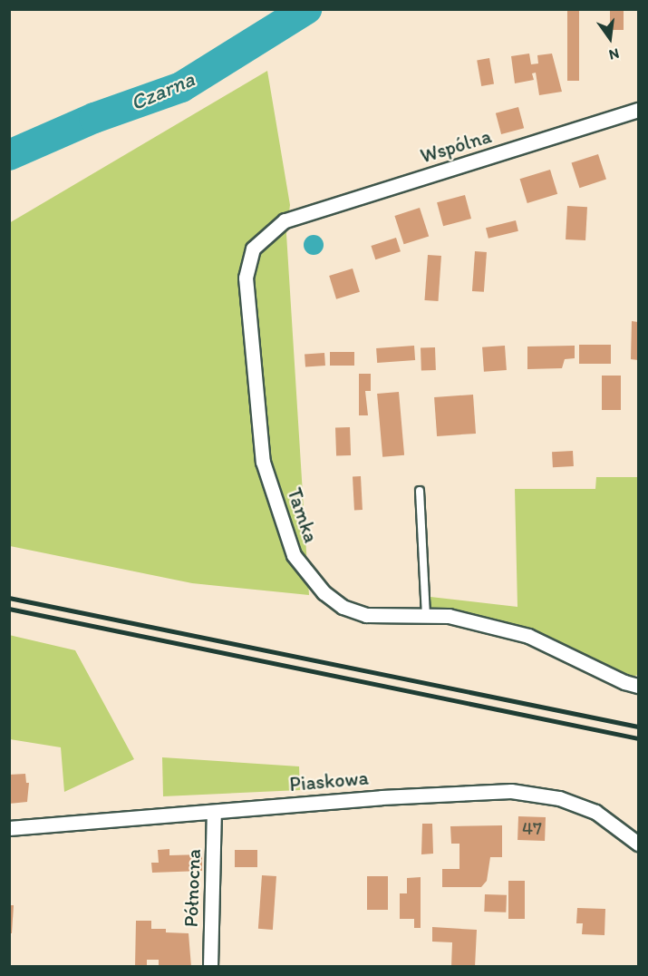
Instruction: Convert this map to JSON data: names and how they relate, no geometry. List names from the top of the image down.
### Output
{
  "streets": {
    "street": [
      "Wspólna",
      "Tamka",
      "Piaskowa",
      "Północna"
    ]
  },
  "crossings": [
    ["Wspólna", "Tamka"],
    ["Piaskowa", "Północna"]
  ],
  "water": ["Czarna"],
  "house_numbers": ["47"],
  "north": "bottom"
}
